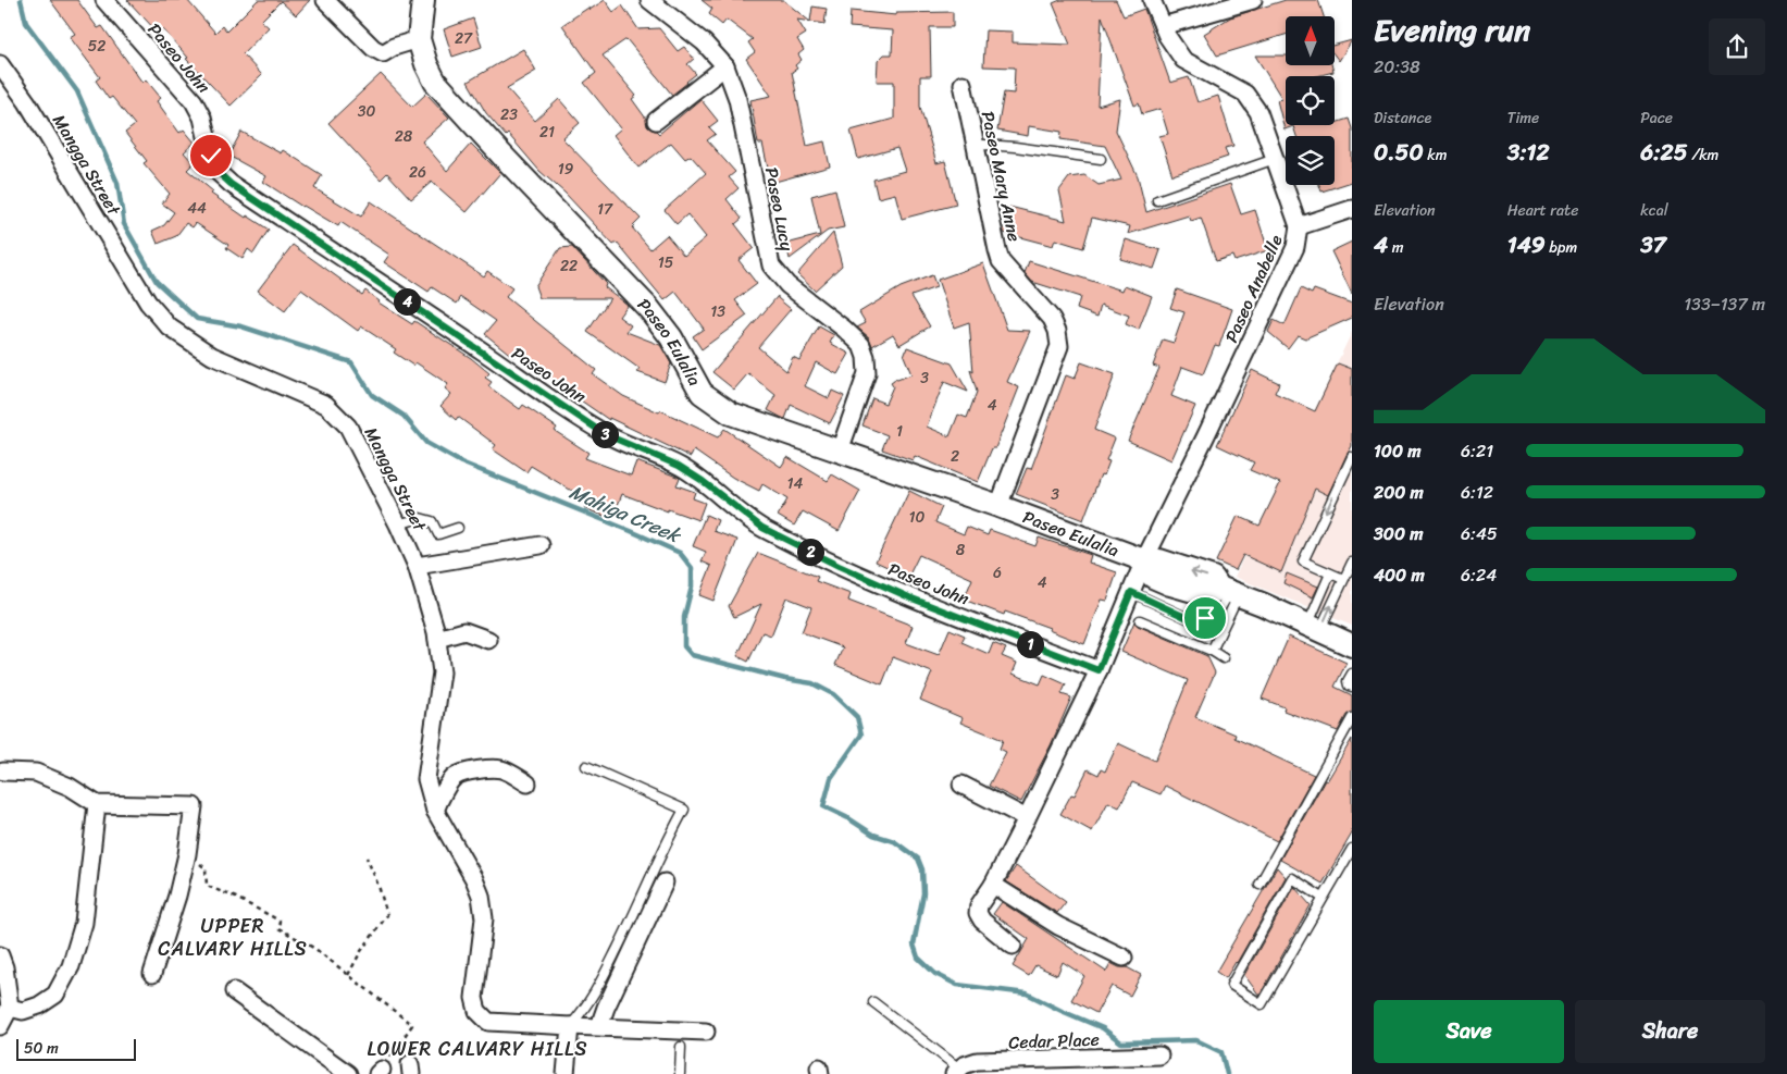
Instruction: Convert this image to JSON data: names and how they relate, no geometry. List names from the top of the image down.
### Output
{
  "streets": {
    "street": [
      "Paseo John",
      "Mangga Street",
      "Paseo Mary Anne",
      "Paseo Lucy",
      "Paseo Anabelle",
      "Paseo Eulalia",
      "Cedar Place"
    ]
  },
  "crossings": [
    ["Paseo John", "Paseo Anabelle"],
    ["Paseo Mary Anne", "Paseo Eulalia"],
    ["Paseo Lucy", "Paseo Eulalia"],
    ["Paseo Anabelle", "Paseo Eulalia"]
  ],
  "districts": ["UPPER CALVARY HILLS", "LOWER CALVARY HILLS"],
  "water": ["Mahiga Creek"],
  "house_numbers": [
    "27",
    "52",
    "30",
    "23",
    "21",
    "28",
    "19",
    "26",
    "44",
    "17",
    "15",
    "22",
    "13",
    "3",
    "4",
    "1",
    "2",
    "14",
    "3",
    "10",
    "8",
    "6",
    "4"
  ],
  "scale_bar": "50 m",
  "north": "top",
  "page": {
    "heading": ["Evening run", "20:38"],
    "stats": [
      ["Distance", "0.50 km"],
      ["Time", "3:12"],
      ["Pace", "6:25 /km"],
      ["Elevation", "4 m"],
      ["Heart rate", "149 bpm"],
      ["kcal", "37"]
    ],
    "chart": ["Elevation", "133–137 m"],
    "pins": [
      "4",
      "3",
      "2",
      "1"
    ],
    "list": [
      {
        "name": "100 m",
        "note": "6:21"
      },
      {
        "name": "200 m",
        "note": "6:12"
      },
      {
        "name": "300 m",
        "note": "6:45"
      },
      {
        "name": "400 m",
        "note": "6:24"
      }
    ],
    "buttons": ["Save", "Share"],
    "scale": "50 m"
  }
}
